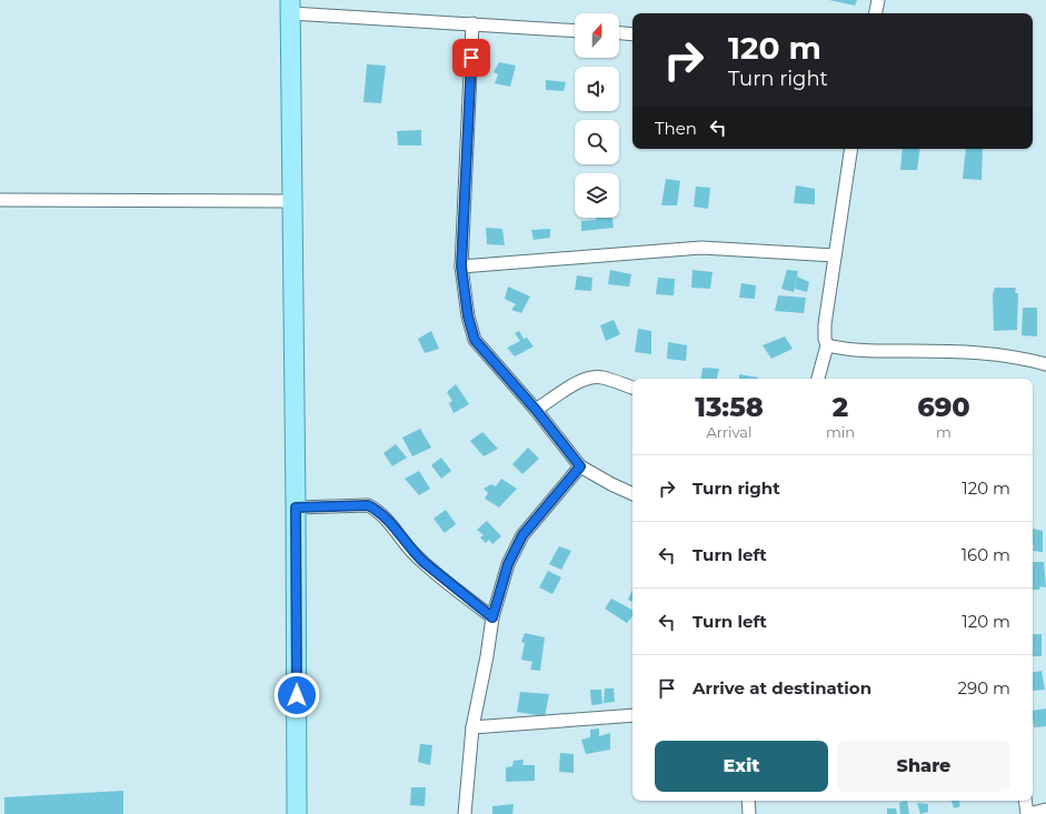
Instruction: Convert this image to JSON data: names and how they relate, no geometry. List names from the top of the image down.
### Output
{
  "north": "top",
  "page": {
    "turn": ["120 m", "Turn right"],
    "then": "Then",
    "eta": [
      "13:58",
      "Arrival",
      "2",
      "min",
      "690",
      "m"
    ],
    "list": [
      {
        "name": "Turn right",
        "value": "120 m"
      },
      {
        "name": "Turn left",
        "value": "160 m"
      },
      {
        "name": "Turn left",
        "value": "120 m"
      },
      {
        "name": "Arrive at destination",
        "value": "290 m"
      }
    ],
    "buttons": ["Exit", "Share"]
  }
}
